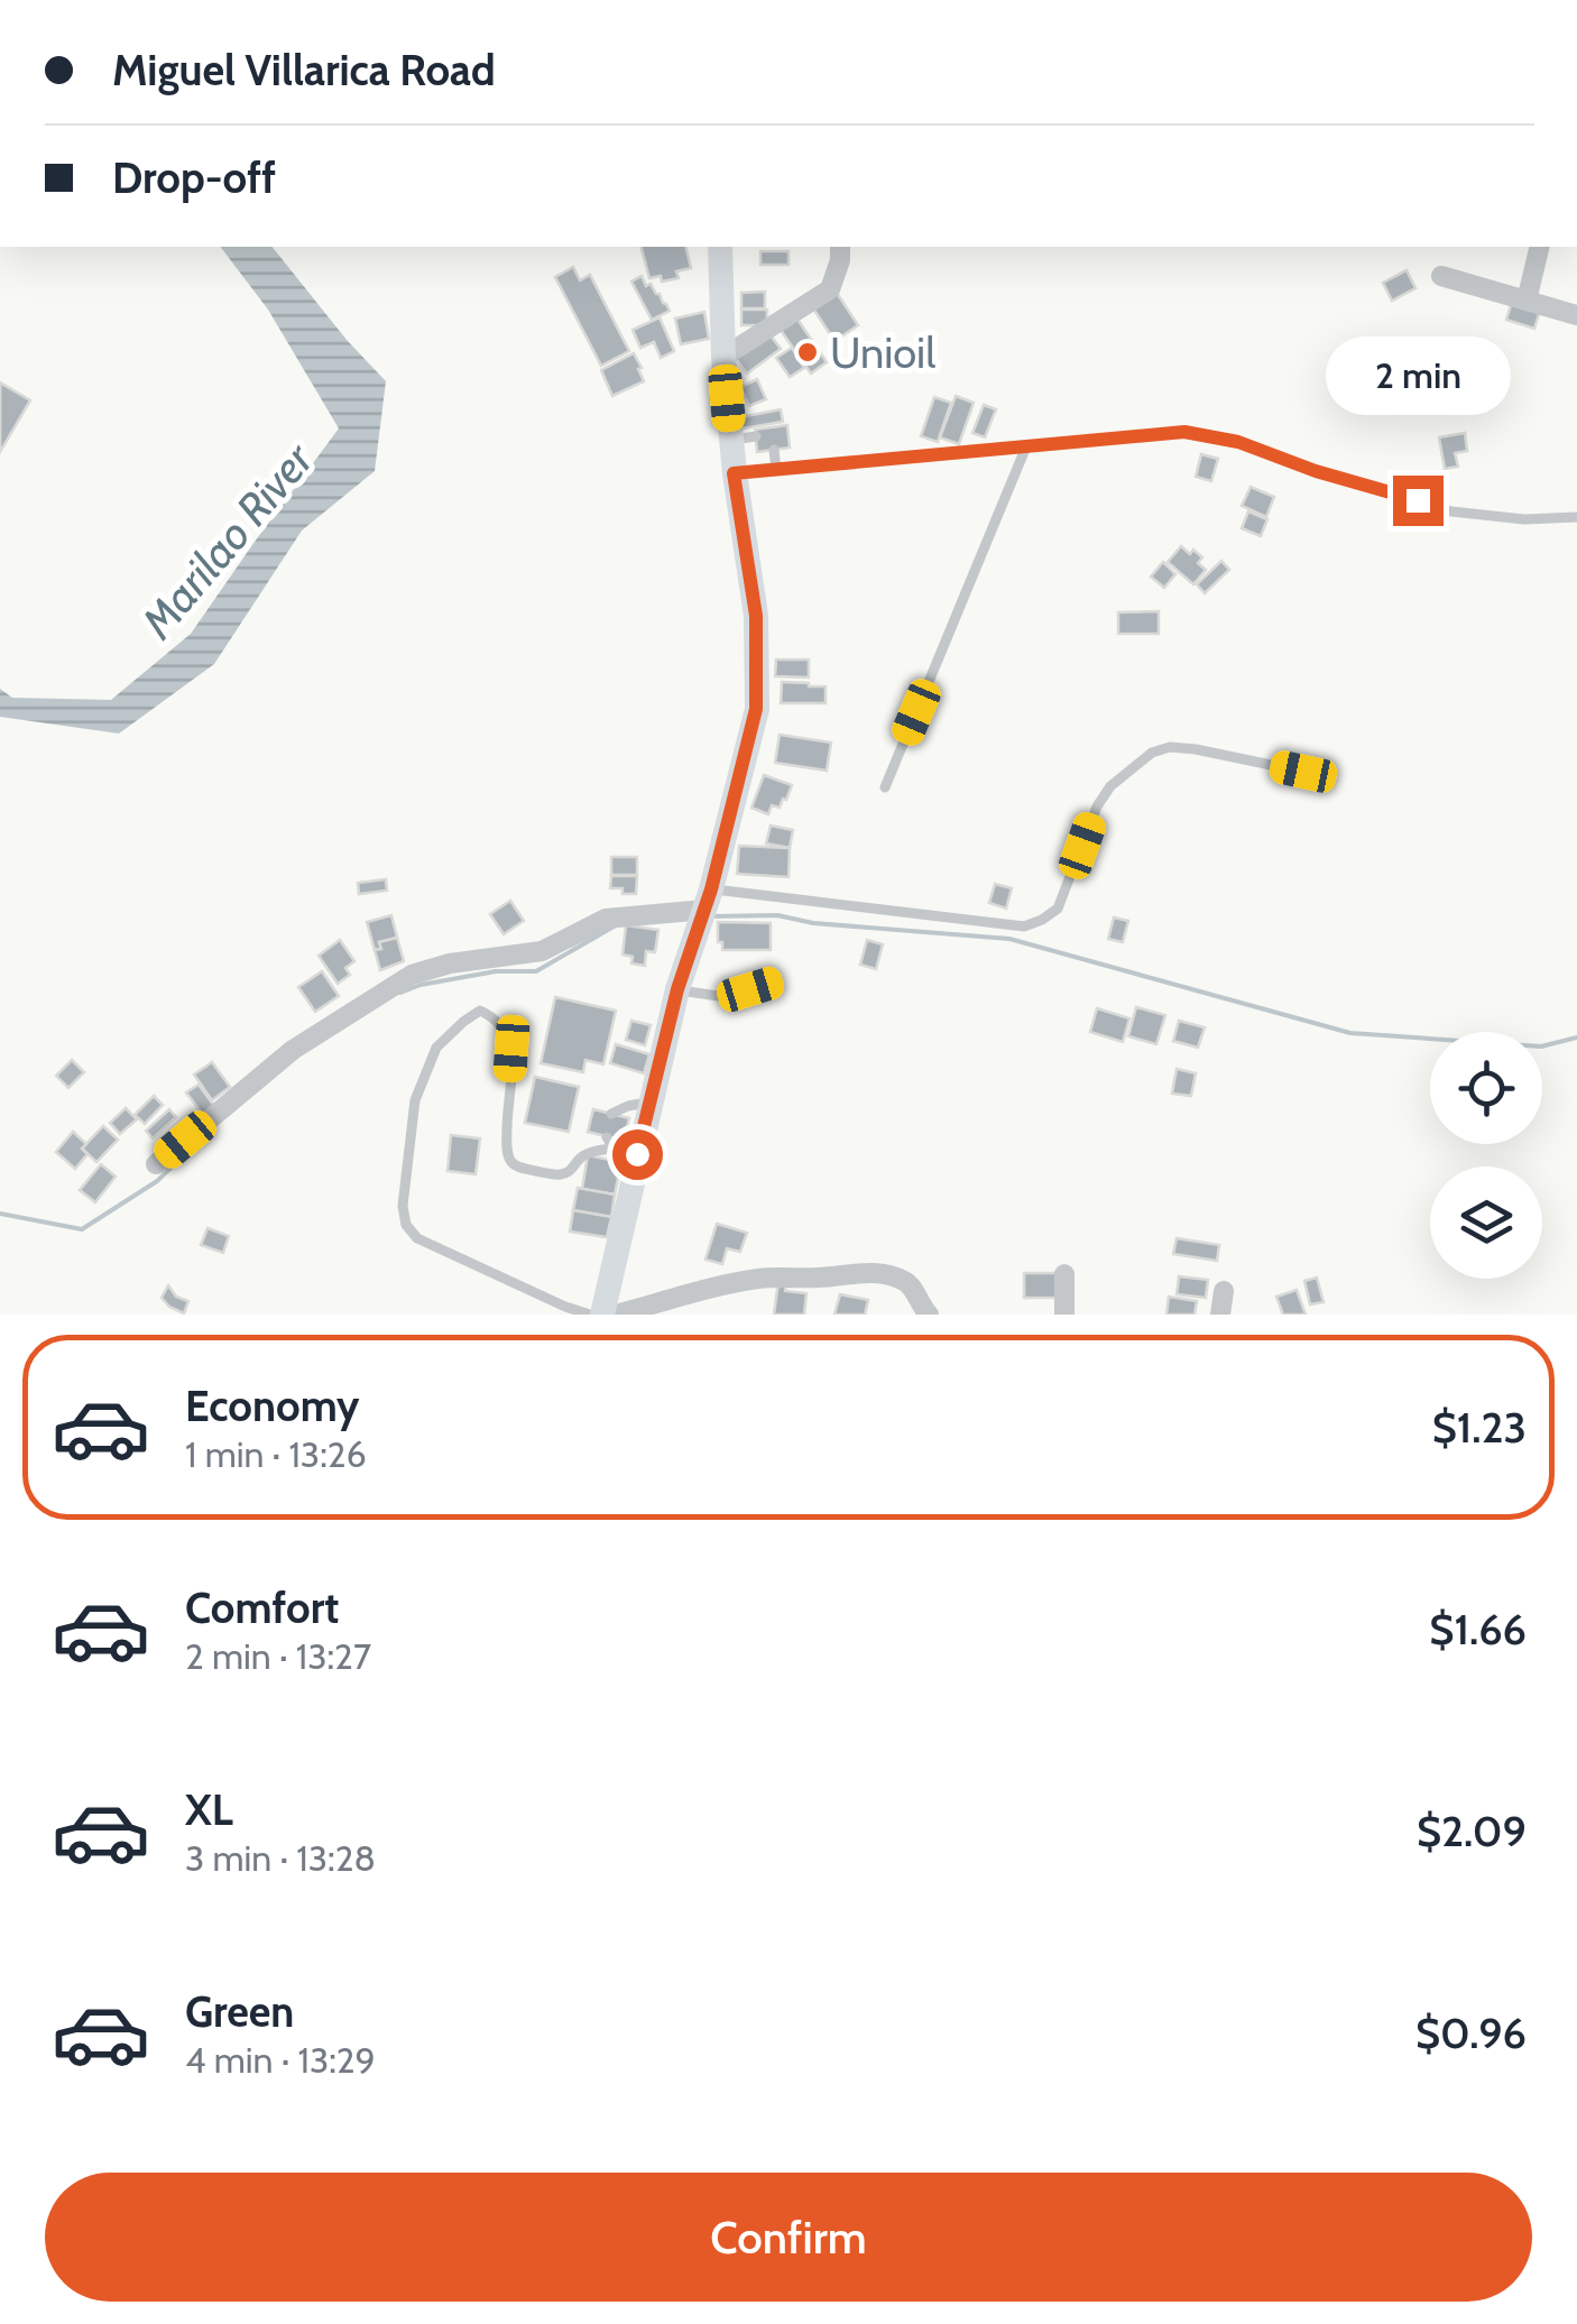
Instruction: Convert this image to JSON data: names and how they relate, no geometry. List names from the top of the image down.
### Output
{
  "water": ["Marilao River"],
  "places": ["Unioil"],
  "page": {
    "banner": ["Miguel Villarica Road", "Drop-off"],
    "bubble": "2 min",
    "list": [
      {
        "name": "Economy",
        "note": "1 min · 13:26",
        "value": "$1.23"
      },
      {
        "name": "Comfort",
        "note": "2 min · 13:27",
        "value": "$1.66"
      },
      {
        "name": "XL",
        "note": "3 min · 13:28",
        "value": "$2.09"
      },
      {
        "name": "Green",
        "note": "4 min · 13:29",
        "value": "$0.96"
      }
    ],
    "buttons": "Confirm"
  }
}
